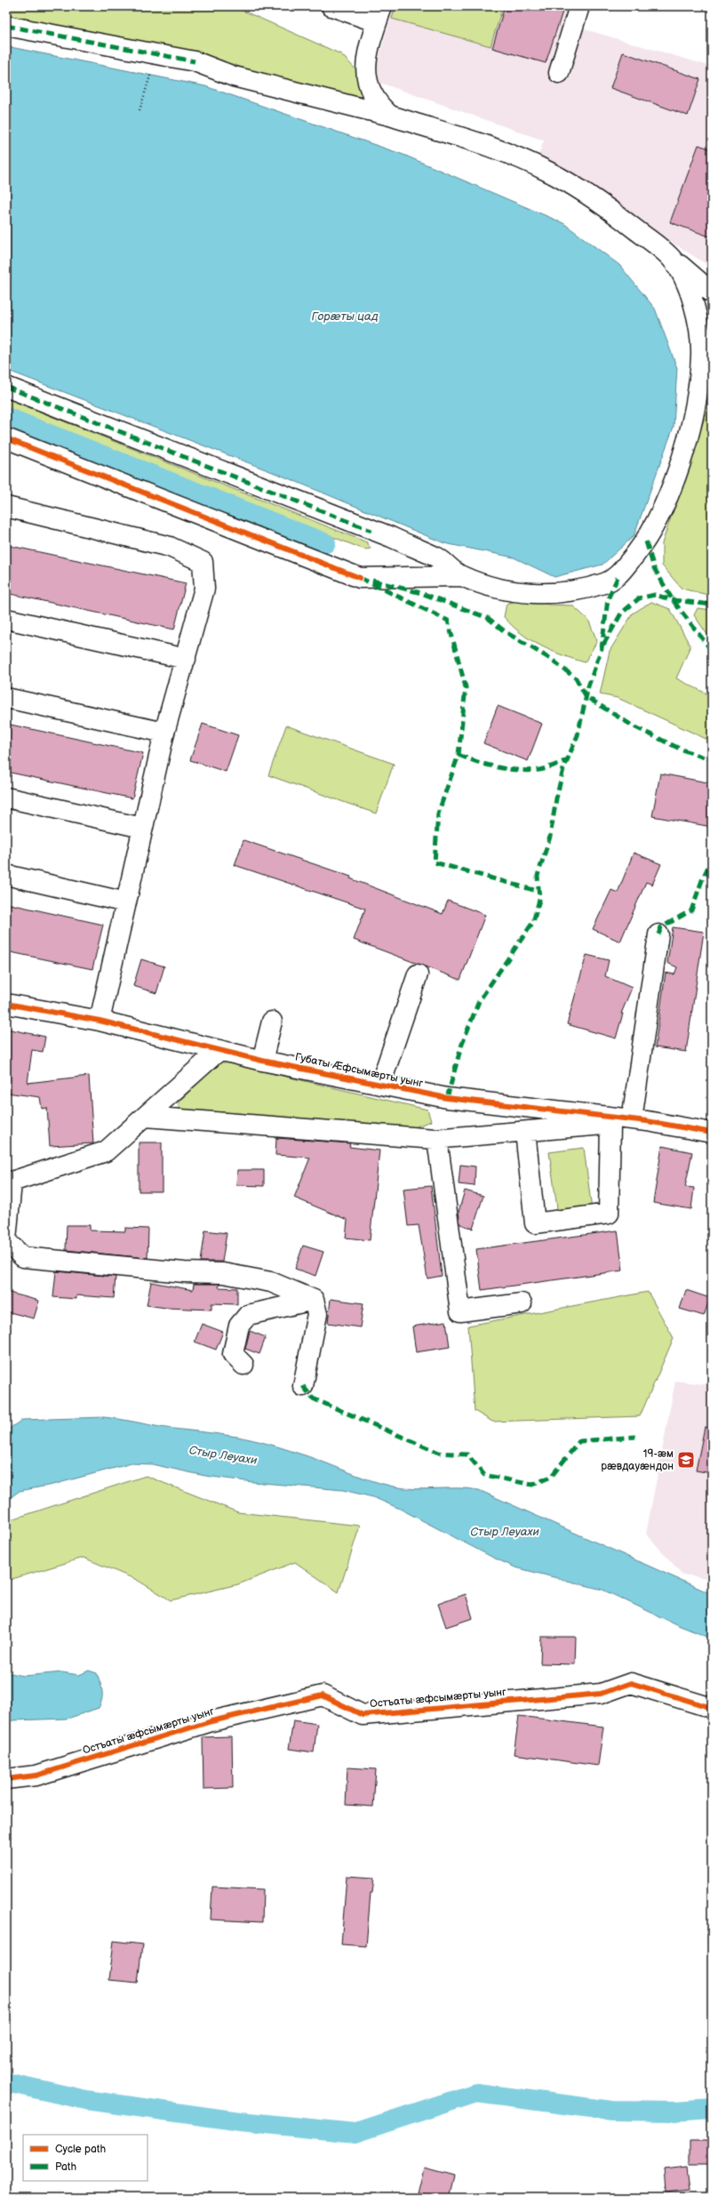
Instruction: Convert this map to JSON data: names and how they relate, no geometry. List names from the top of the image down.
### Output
{
  "streets": {
    "street": ["Губаты Æфсымæрты уынг", "Остъаты æфсымæрты уынг"]
  },
  "water": ["Горӕты цад", "Стыр Леуахи"],
  "places": {
    "school or university": ["19-æм рӕвдауӕндон"]
  },
  "legend": ["Cycle path", "Path"]
}
